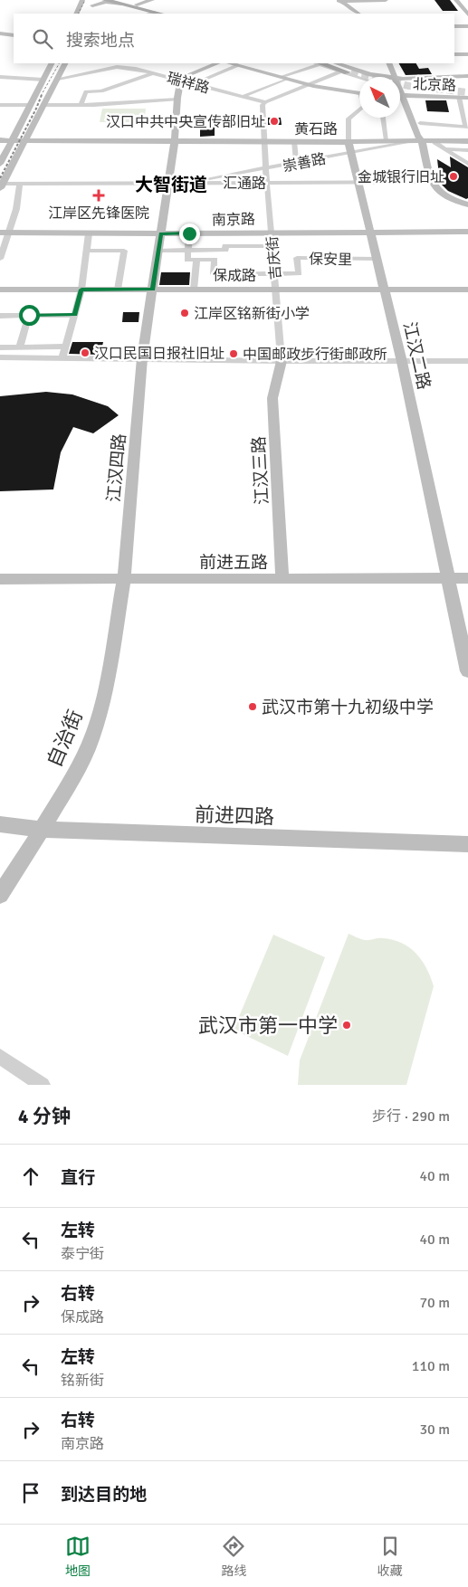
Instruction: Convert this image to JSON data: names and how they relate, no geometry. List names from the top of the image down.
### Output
{
  "streets": {
    "street": [
      "瑞祥路",
      "北京路",
      "黄石路",
      "崇善路",
      "汇通路",
      "南京路",
      "吉庆街",
      "保安里",
      "保成路",
      "江汉二路",
      "江汉四路",
      "江汉三路",
      "前进五路",
      "自治街",
      "前进四路"
    ]
  },
  "crossings": [
    ["瑞祥路", "吉庆街"],
    ["瑞祥路", "江汉四路"],
    ["黄石路", "崇善路"],
    ["黄石路", "吉庆街"],
    ["黄石路", "江汉二路"],
    ["黄石路", "江汉四路"],
    ["崇善路", "汇通路"],
    ["崇善路", "吉庆街"],
    ["崇善路", "江汉二路"],
    ["汇通路", "吉庆街"],
    ["汇通路", "江汉二路"],
    ["汇通路", "江汉四路"],
    ["南京路", "吉庆街"],
    ["南京路", "江汉二路"],
    ["南京路", "江汉四路"],
    ["吉庆街", "保安里"],
    ["吉庆街", "保成路"],
    ["吉庆街", "江汉三路"],
    ["保安里", "江汉二路"],
    ["保成路", "江汉二路"],
    ["保成路", "江汉四路"],
    ["江汉二路", "前进五路"],
    ["江汉四路", "前进五路"],
    ["江汉四路", "自治街"],
    ["江汉三路", "前进五路"],
    ["前进五路", "自治街"],
    ["自治街", "前进四路"]
  ],
  "districts": ["大智街道"],
  "places": {
    "other": [
      "汉口中共中央宣传部旧址",
      "金城银行旧址",
      "江岸区铭新街小学",
      "汉口民国日报社旧址",
      "中国邮政步行街邮政所",
      "武汉市第十九初级中学",
      "武汉市第一中学"
    ],
    "health": ["江岸区先锋医院"]
  },
  "north": "top left",
  "page": {
    "search": "搜索地点",
    "heading": ["4 分钟", "步行 · 290 m"],
    "list": [
      ["直行", "40 m"],
      ["左转", "泰宁街", "40 m"],
      ["右转", "保成路", "70 m"],
      ["左转", "铭新街", "110 m"],
      ["右转", "南京路", "30 m"],
      "到达目的地"
    ],
    "nav": ["地图", "路线", "收藏"]
  }
}
